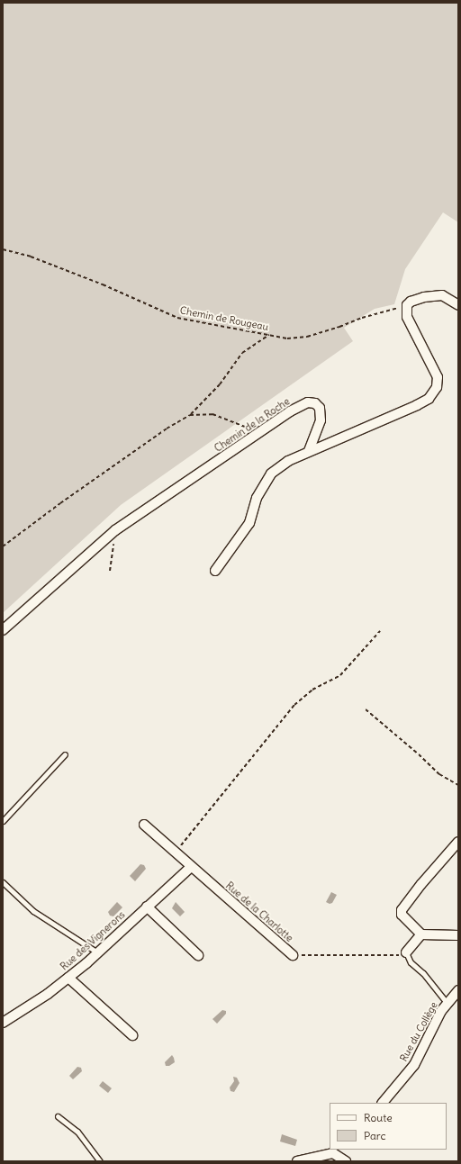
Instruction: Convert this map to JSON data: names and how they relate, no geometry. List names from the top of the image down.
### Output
{
  "streets": {
    "street": [
      "Chemin de la Roche",
      "Rue de la Charlotte",
      "Rue des Vignerons",
      "Rue du Collège"
    ],
    "path": ["Chemin de Rougeau"]
  },
  "crossings": [
    ["Rue de la Charlotte", "Rue des Vignerons"]
  ],
  "legend": ["Route", "Parc"]
}
